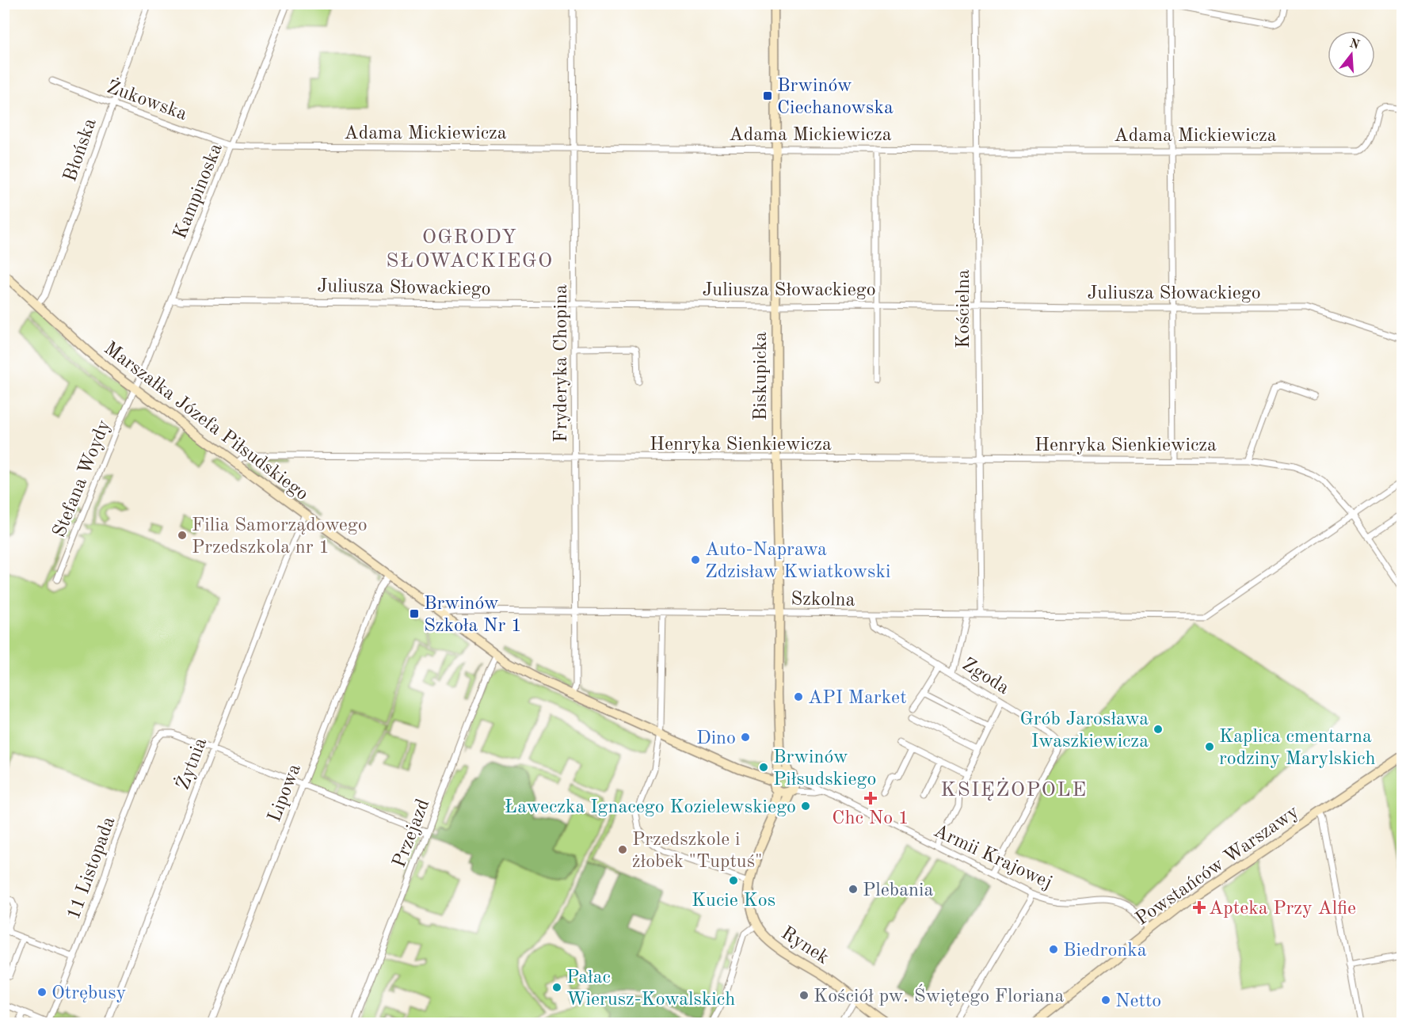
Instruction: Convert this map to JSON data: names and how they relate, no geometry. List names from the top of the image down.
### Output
{
  "streets": {
    "street": [
      "Żukowska",
      "Adama Mickiewicza",
      "Błońska",
      "Kampinoska",
      "Juliusza Słowackiego",
      "Kościelna",
      "Fryderyka Chopina",
      "Biskupicka",
      "Marszałka Józefa Piłsudskiego",
      "Henryka Sienkiewicza",
      "Stefana Woydy",
      "Szkolna",
      "Zgoda",
      "Żytnia",
      "Lipowa",
      "Przejazd",
      "Armii Krajowej",
      "Powstańców Warszawy",
      "11 Listopada",
      "Rynek"
    ]
  },
  "crossings": [
    ["Żukowska", "Adama Mickiewicza"],
    ["Żukowska", "Błońska"],
    ["Żukowska", "Kampinoska"],
    ["Adama Mickiewicza", "Kampinoska"],
    ["Adama Mickiewicza", "Kościelna"],
    ["Adama Mickiewicza", "Fryderyka Chopina"],
    ["Adama Mickiewicza", "Biskupicka"],
    ["Błońska", "Marszałka Józefa Piłsudskiego"],
    ["Kampinoska", "Juliusza Słowackiego"],
    ["Kampinoska", "Marszałka Józefa Piłsudskiego"],
    ["Kampinoska", "Stefana Woydy"],
    ["Juliusza Słowackiego", "Kościelna"],
    ["Juliusza Słowackiego", "Fryderyka Chopina"],
    ["Juliusza Słowackiego", "Biskupicka"],
    ["Kościelna", "Henryka Sienkiewicza"],
    ["Kościelna", "Szkolna"],
    ["Fryderyka Chopina", "Marszałka Józefa Piłsudskiego"],
    ["Fryderyka Chopina", "Henryka Sienkiewicza"],
    ["Fryderyka Chopina", "Szkolna"],
    ["Biskupicka", "Marszałka Józefa Piłsudskiego"],
    ["Biskupicka", "Henryka Sienkiewicza"],
    ["Biskupicka", "Szkolna"],
    ["Biskupicka", "Armii Krajowej"],
    ["Biskupicka", "Rynek"],
    ["Marszałka Józefa Piłsudskiego", "Henryka Sienkiewicza"],
    ["Marszałka Józefa Piłsudskiego", "Stefana Woydy"],
    ["Marszałka Józefa Piłsudskiego", "Szkolna"],
    ["Marszałka Józefa Piłsudskiego", "Żytnia"],
    ["Marszałka Józefa Piłsudskiego", "Lipowa"],
    ["Marszałka Józefa Piłsudskiego", "Przejazd"],
    ["Marszałka Józefa Piłsudskiego", "Armii Krajowej"],
    ["Henryka Sienkiewicza", "Szkolna"],
    ["Szkolna", "Zgoda"],
    ["Zgoda", "Armii Krajowej"],
    ["Żytnia", "11 Listopada"],
    ["Armii Krajowej", "Powstańców Warszawy"]
  ],
  "districts": ["OGRODY SŁOWACKIEGO", "KSIĘŻOPOLE"],
  "places": {
    "transit": ["Brwinów Ciechanowska", "Brwinów Szkoła Nr 1"],
    "other": [
      "Filia Samorządowego Przedszkola nr 1",
      "Auto-Naprawa Zdzisław Kwiatkowski",
      "API Market",
      "Grób Jarosława Iwaszkiewicza",
      "Dino",
      "Kaplica cmentarna rodziny Marylskich",
      "Brwinów Piłsudskiego",
      "Ławeczka Ignacego Kozielewskiego",
      "Przedszkole i żłobek \"Tuptuś\"",
      "Kucie Kos",
      "Plebania",
      "Biedronka",
      "Pałac Wierusz-Kowalskich",
      "Otrębusy",
      "Kościół pw. Świętego Floriana",
      "Netto"
    ],
    "health": ["Chc No 1", "Apteka Przy Alfie"]
  },
  "north": "top"
}
